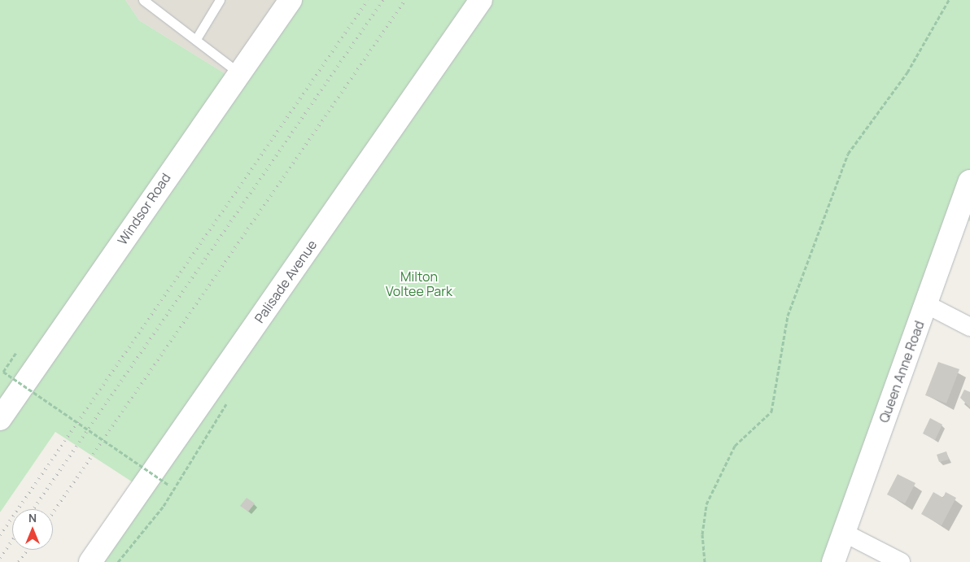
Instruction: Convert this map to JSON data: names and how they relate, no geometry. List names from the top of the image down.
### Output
{
  "streets": {
    "street": ["Windsor Road", "Palisade Avenue", "Queen Anne Road"]
  },
  "parks": ["Milton Voltee Park"],
  "north": "top"
}
